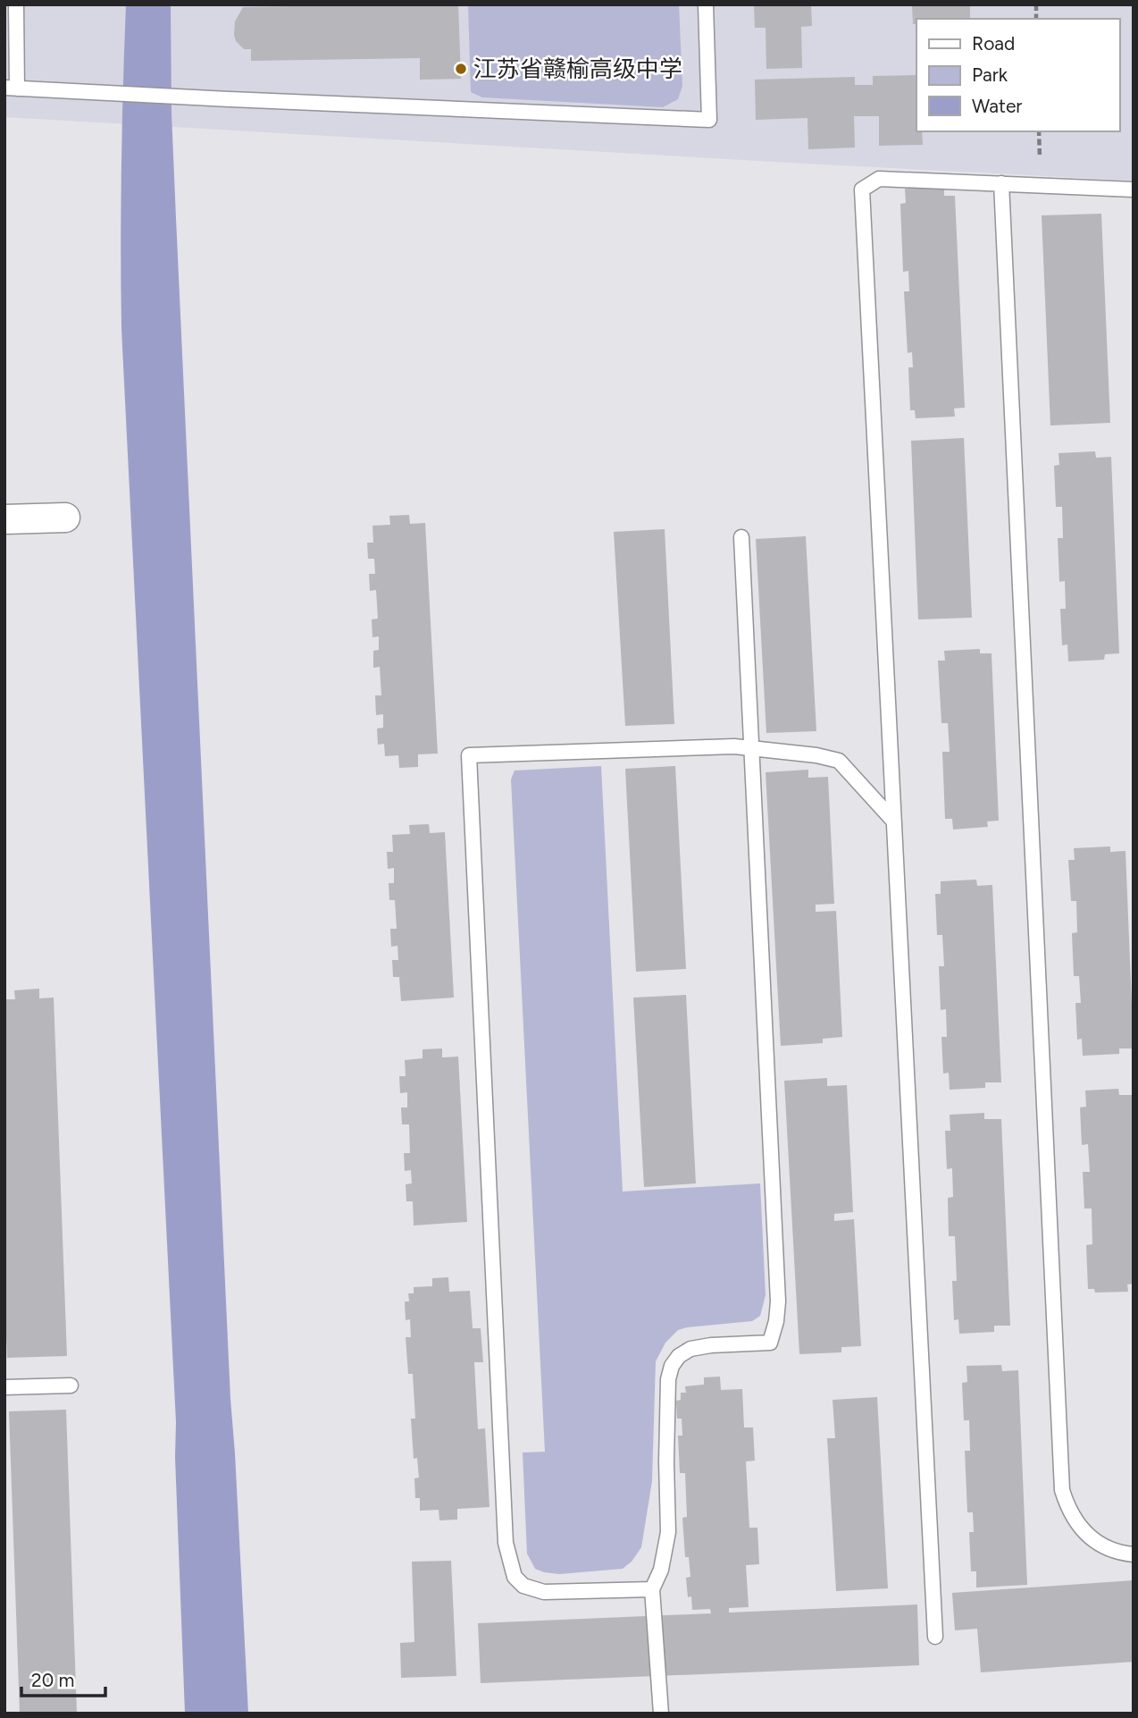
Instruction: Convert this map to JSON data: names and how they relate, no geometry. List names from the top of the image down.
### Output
{
  "places": ["江苏省赣榆高级中学"],
  "legend": ["Road", "Park", "Water"],
  "scale_bar": "20 m"
}
